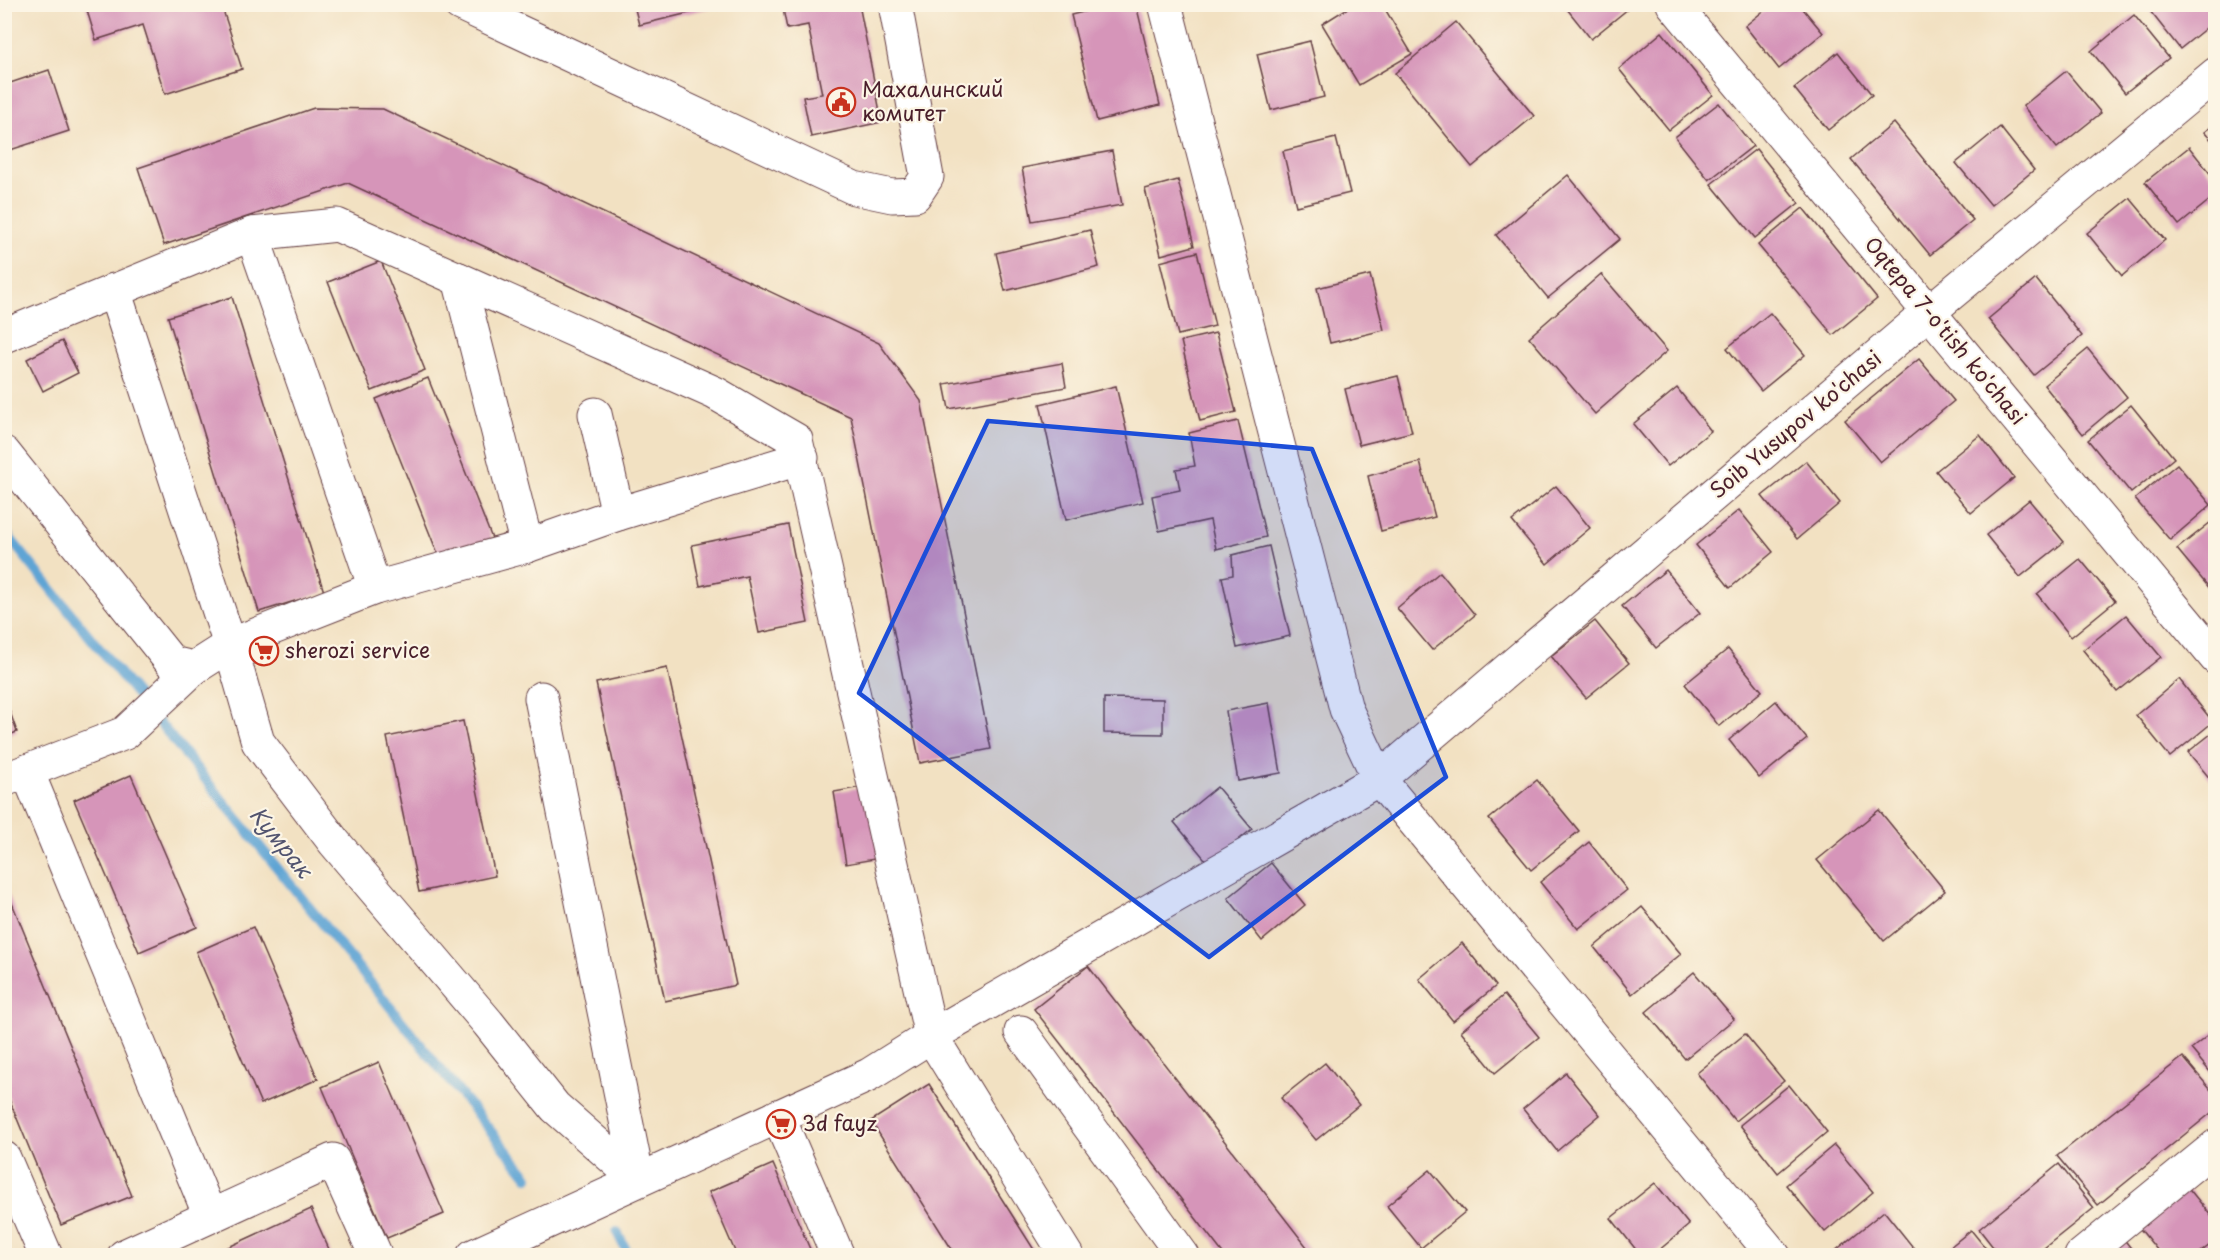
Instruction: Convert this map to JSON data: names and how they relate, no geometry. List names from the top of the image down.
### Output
{
  "streets": {
    "street": ["Oqtepa 7-o'tish ko'chasi", "Soib Yusupov ko'chasi"]
  },
  "crossings": [
    ["Oqtepa 7-o'tish ko'chasi", "Soib Yusupov ko'chasi"]
  ],
  "water": ["Кумрак"],
  "places": {
    "public building": ["Махалинский комитет"],
    "supermarket": ["sherozi service", "3d fayz"]
  }
}
